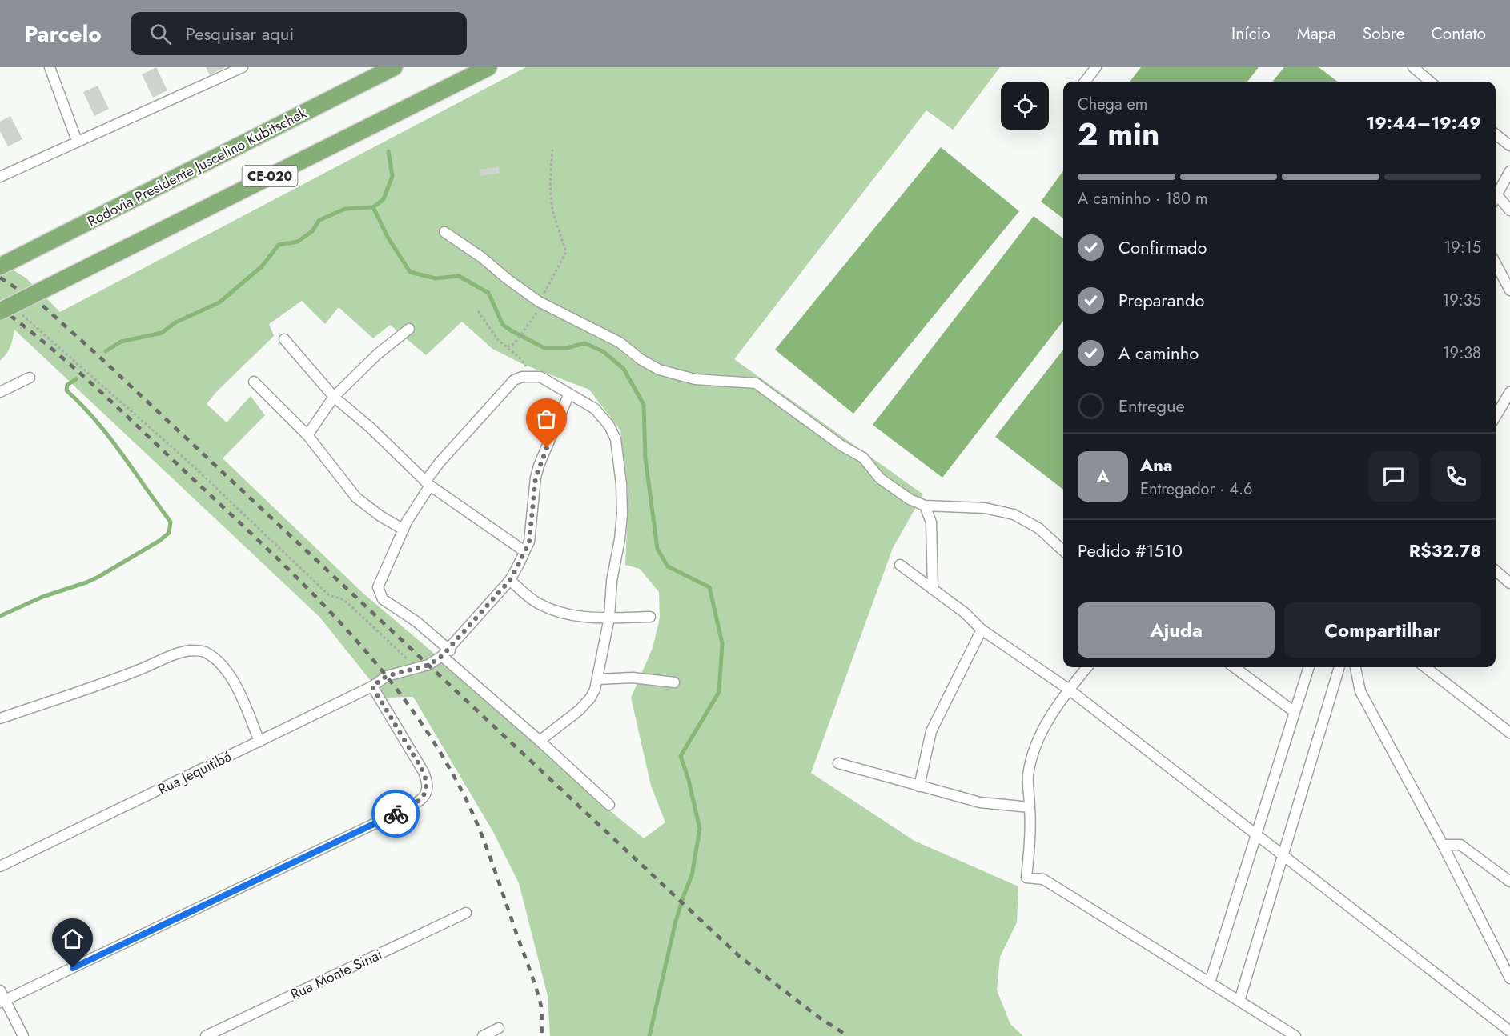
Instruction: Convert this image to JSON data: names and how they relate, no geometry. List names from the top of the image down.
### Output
{
  "streets": {
    "highway": ["Rodovia Presidente Juscelino Kubitschek", "CE-020"],
    "street": ["Rua Jequitibá", "Rua Monte Sinai"]
  },
  "page": {
    "header": "Parcelo",
    "search": "Pesquisar aqui",
    "nav": [
      "Início",
      "Mapa",
      "Sobre",
      "Contato"
    ],
    "heading": ["2 min", "Chega em", "19:44–19:49"],
    "panel": [
      "Ana",
      "Entregador · 4.6",
      "Pedido #1510",
      "R$32.78"
    ],
    "bar": "A caminho · 180 m",
    "list": [
      ["Confirmado", "19:15"],
      ["Preparando", "19:35"],
      ["A caminho", "19:38"],
      "Entregue"
    ],
    "round": "A",
    "buttons": ["Ajuda", "Compartilhar"]
  }
}
